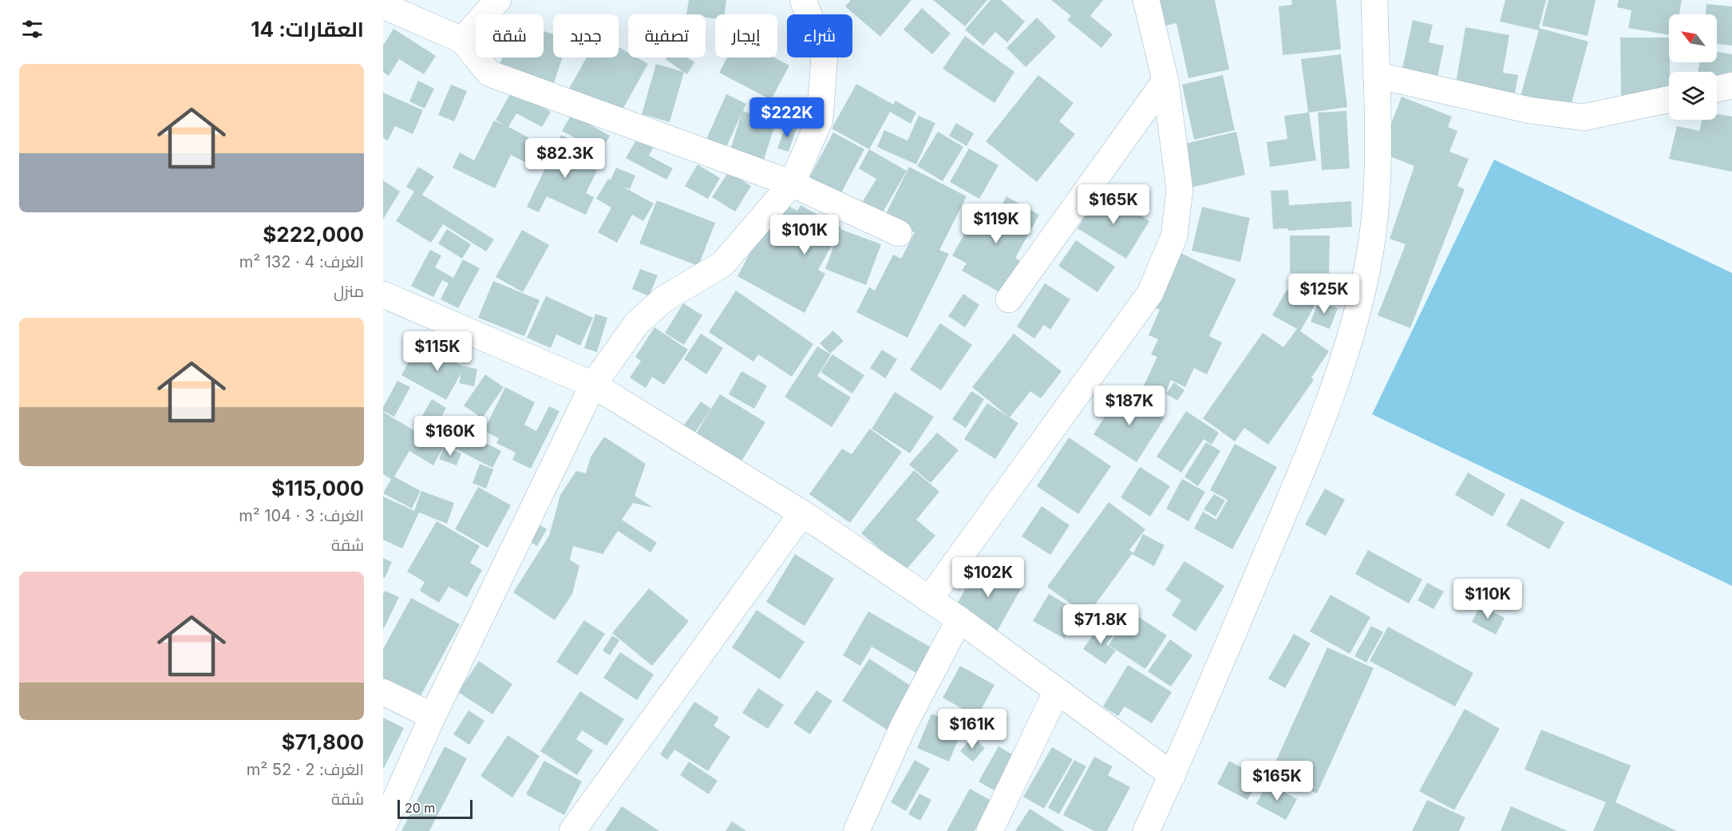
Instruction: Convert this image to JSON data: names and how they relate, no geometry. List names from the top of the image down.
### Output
{
  "scale_bar": "20 m",
  "north": "top left",
  "page": {
    "heading": "العقارات: 14",
    "chip": [
      "شراء",
      "إيجار",
      "تصفية",
      "جديد",
      "شقة"
    ],
    "list": [
      {
        "name": "$222,000",
        "note": "الغرف: 4 · 132 m² · منزل"
      },
      {
        "name": "$115,000",
        "note": "الغرف: 3 · 104 m² · شقة"
      },
      {
        "name": "$71,800",
        "note": "الغرف: 2 · 52 m² · شقة"
      }
    ],
    "price": [
      "$222K",
      "$82.3K",
      "$165K",
      "$119K",
      "$101K",
      "$125K",
      "$115K",
      "$187K",
      "$160K",
      "$102K",
      "$110K",
      "$71.8K",
      "$161K",
      "$165K"
    ],
    "scale": "20 m"
  }
}
